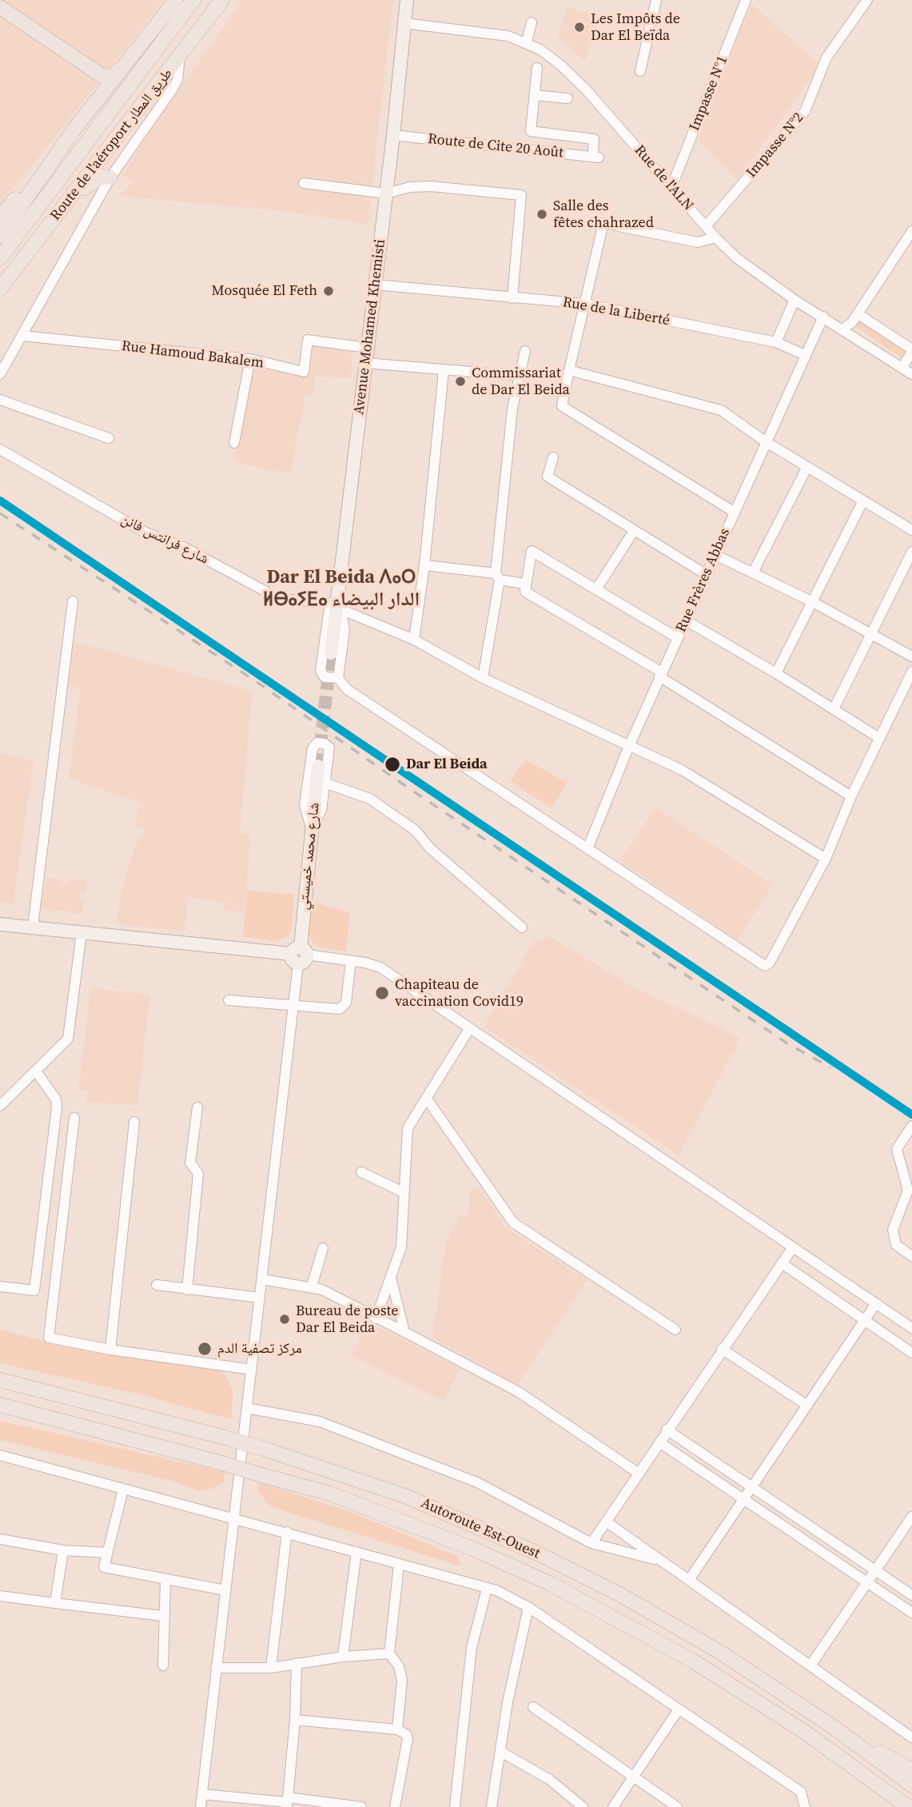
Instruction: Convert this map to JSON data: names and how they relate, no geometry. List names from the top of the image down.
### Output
{
  "streets": {
    "highway": ["Route de l'aéroport طريق المطار", "Autoroute Est-Ouest"],
    "main road": ["Avenue Mohamed Khemisti", "شارع محمد خميستي"],
    "street": [
      "Impasse N°1",
      "Impasse N°2",
      "Route de Cite 20 Août",
      "Rue de l'ALN",
      "Rue de la Liberté",
      "Rue Hamoud Bakalem",
      "شارع فرانتس فانن",
      "Rue Frères Abbas"
    ]
  },
  "crossings": [
    ["Impasse N°1", "Rue de l'ALN"],
    ["Impasse N°2", "Rue de l'ALN"],
    ["Route de Cite 20 Août", "Avenue Mohamed Khemisti"],
    ["Rue de l'ALN", "Avenue Mohamed Khemisti"],
    ["Rue de l'ALN", "Rue Frères Abbas"],
    ["Rue de la Liberté", "Avenue Mohamed Khemisti"],
    ["Rue de la Liberté", "Rue Frères Abbas"],
    ["Avenue Mohamed Khemisti", "Rue Hamoud Bakalem"],
    ["Avenue Mohamed Khemisti", "شارع فرانتس فانن"],
    ["شارع فرانتس فانن", "Rue Frères Abbas"]
  ],
  "districts": ["Dar El Beida ⴷⴰⵔ ⵍⴱⴰⵢⴹⴰ الدار البيضاء"],
  "places": [
    "Les Impôts de Dar El Beïda",
    "Salle des fêtes chahrazed",
    "Mosquée El Feth",
    "Commissariat de Dar El Beida",
    "Dar El Beida",
    "Chapiteau de vaccination Covid19",
    "Bureau de poste Dar El Beida",
    "مركز تصفية الدم"
  ]
}
